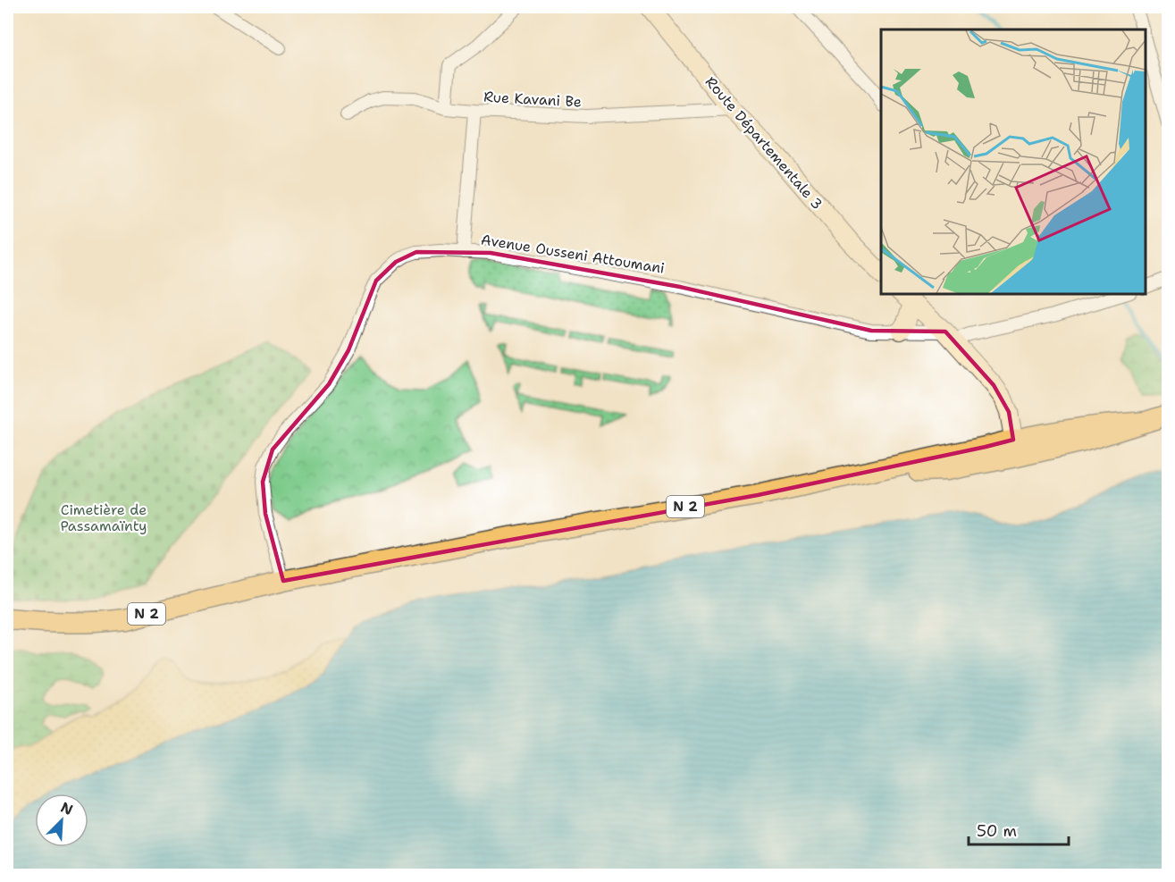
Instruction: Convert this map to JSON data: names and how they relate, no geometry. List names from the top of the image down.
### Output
{
  "streets": {
    "main road": ["Route Départementale 3", "N 2"],
    "street": ["Rue Kavani Be", "Avenue Ousseni Attoumani"]
  },
  "crossings": [
    ["Rue Kavani Be", "Route Départementale 3"],
    ["Rue Kavani Be", "Avenue Ousseni Attoumani"],
    ["Avenue Ousseni Attoumani", "N 2"]
  ],
  "parks": ["Cimetière de Passamaïnty"],
  "scale_bar": "50 m",
  "north": "top right"
}
